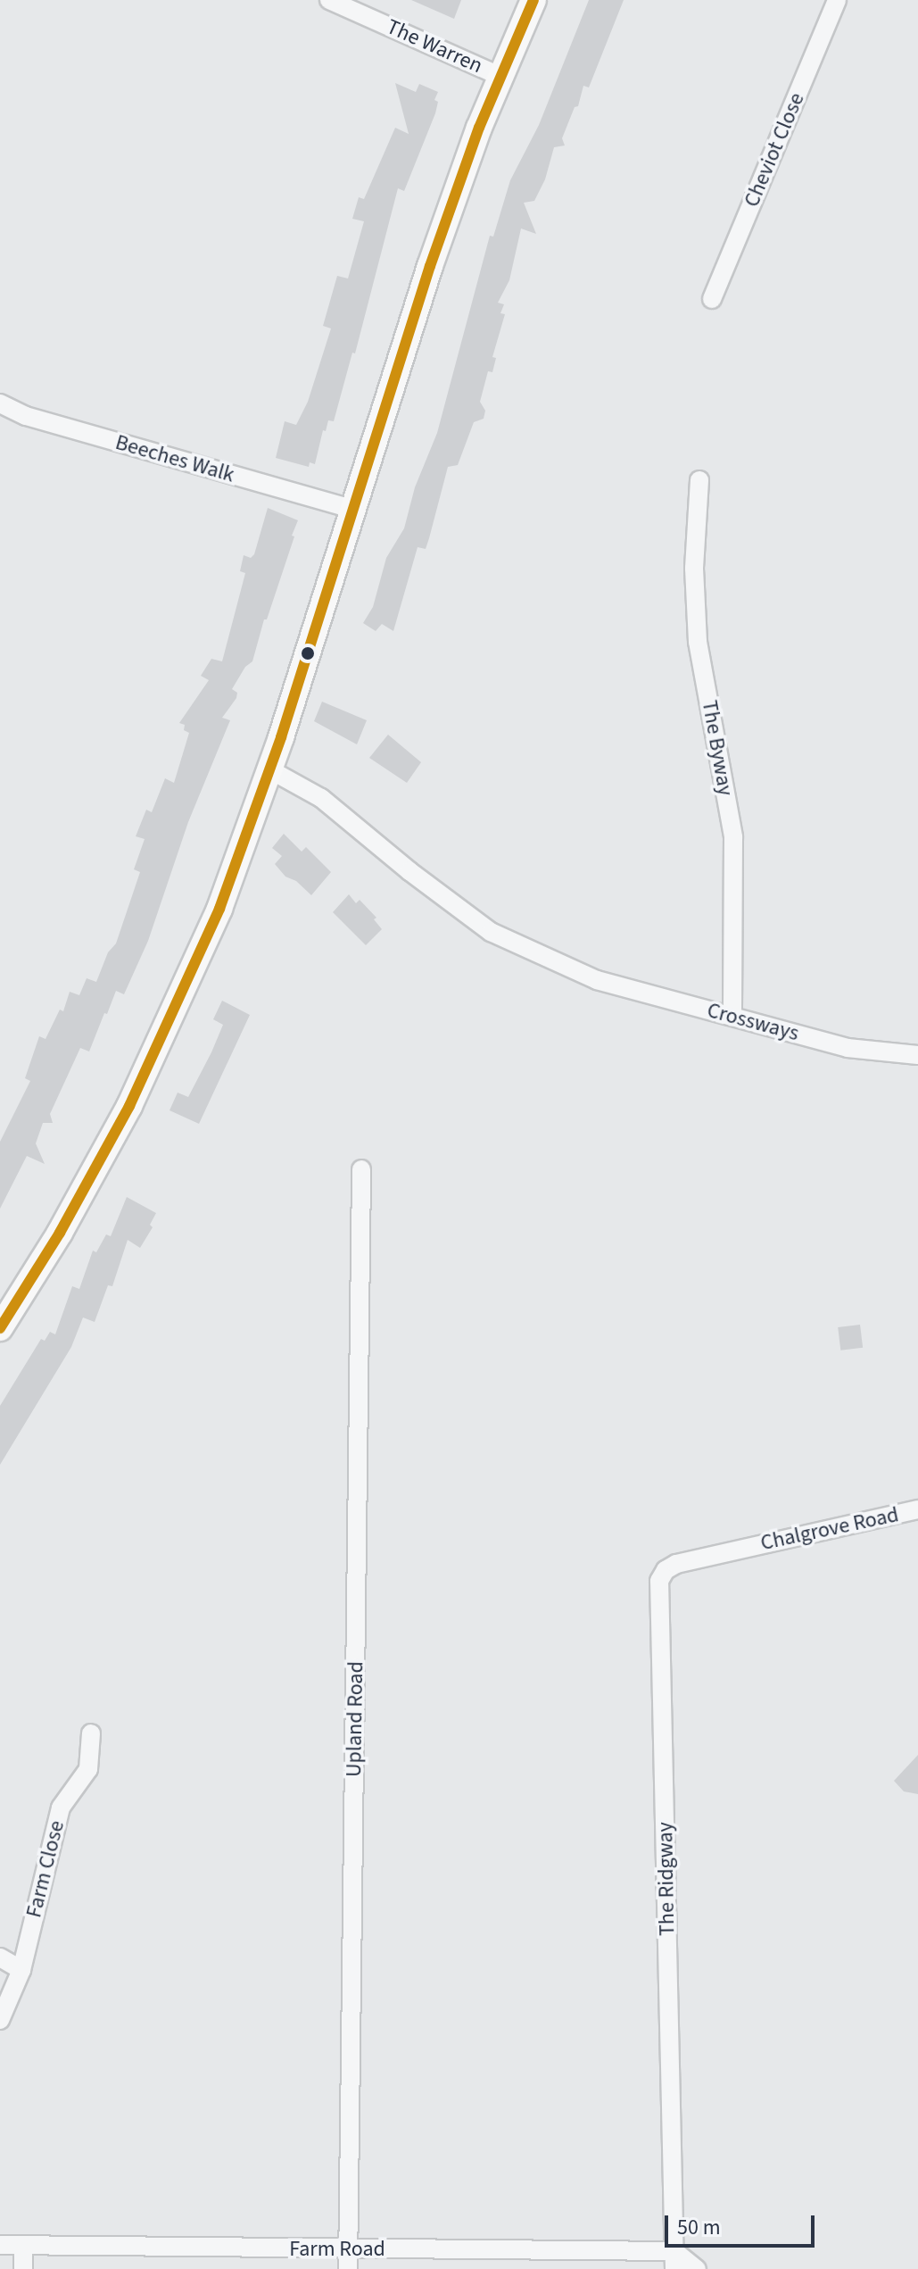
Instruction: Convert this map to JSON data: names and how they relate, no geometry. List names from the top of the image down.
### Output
{
  "streets": {
    "street": [
      "The Warren",
      "Cheviot Close",
      "Beeches Walk",
      "The Byway",
      "Crossways",
      "Chalgrove Road",
      "Upland Road",
      "Farm Close",
      "The Ridgway",
      "Farm Road"
    ]
  },
  "crossings": [
    ["The Byway", "Crossways"],
    ["Chalgrove Road", "The Ridgway"],
    ["Upland Road", "Farm Road"],
    ["The Ridgway", "Farm Road"]
  ],
  "scale_bar": "50 m"
}
